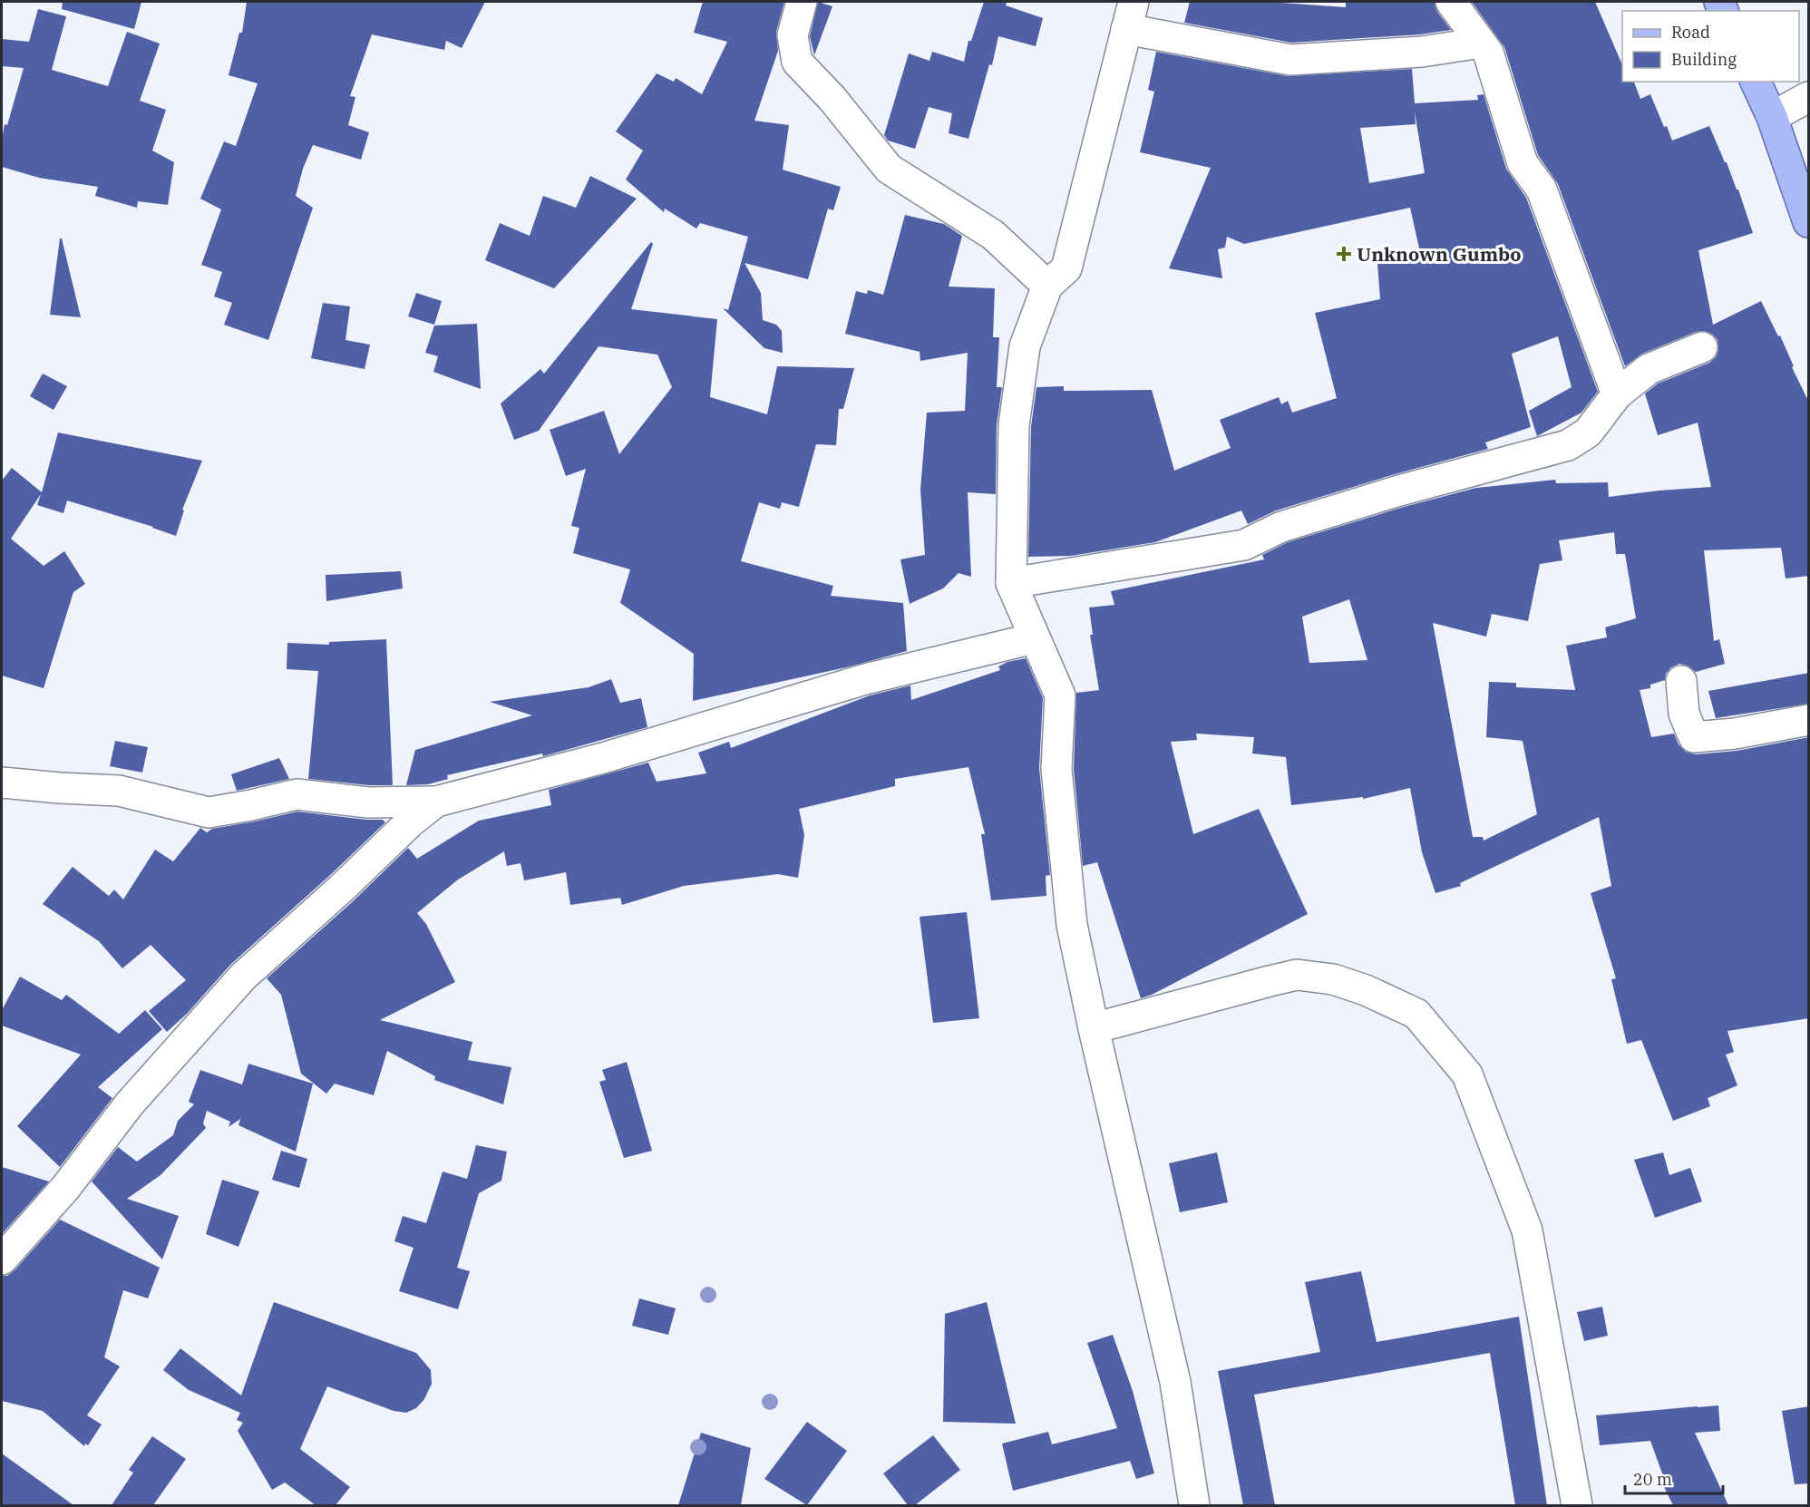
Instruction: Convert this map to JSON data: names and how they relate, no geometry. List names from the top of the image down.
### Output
{
  "places": {
    "health": ["Unknown Gumbo"]
  },
  "legend": ["Road", "Building"],
  "scale_bar": "20 m"
}
